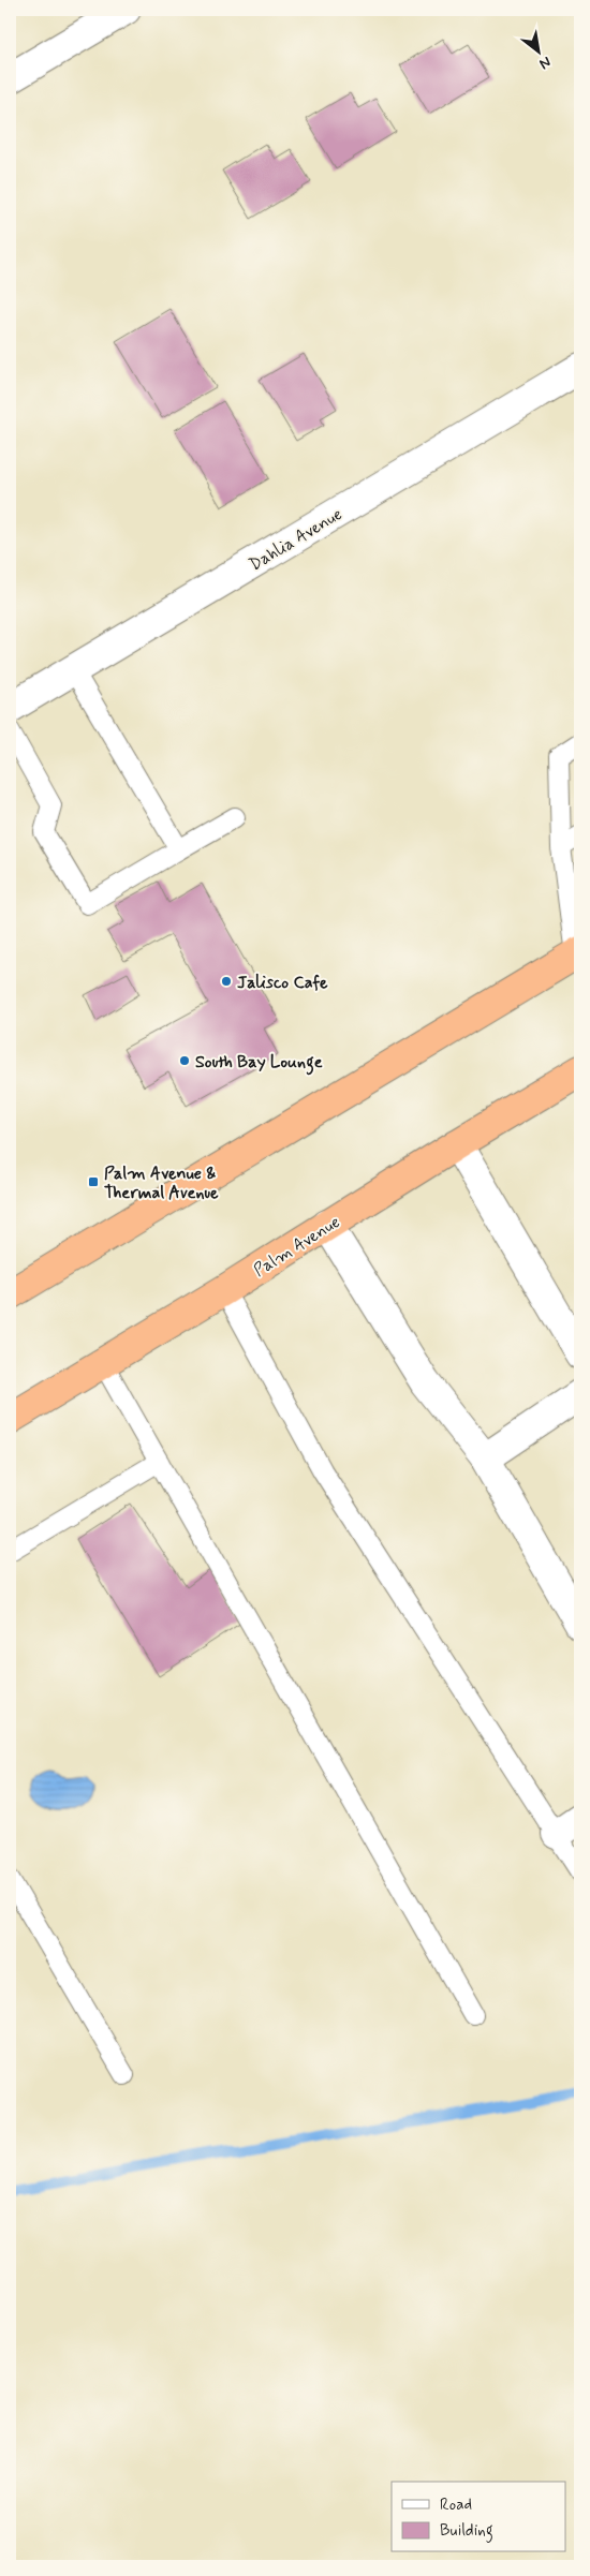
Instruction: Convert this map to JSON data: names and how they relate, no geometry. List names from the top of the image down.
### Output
{
  "streets": {
    "highway": ["Palm Avenue"],
    "street": ["Dahlia Avenue"]
  },
  "places": {
    "other": ["Jalisco Cafe", "South Bay Lounge"],
    "transit": ["Palm Avenue & Thermal Avenue"]
  },
  "legend": ["Road", "Building"],
  "north": "bottom right"
}
